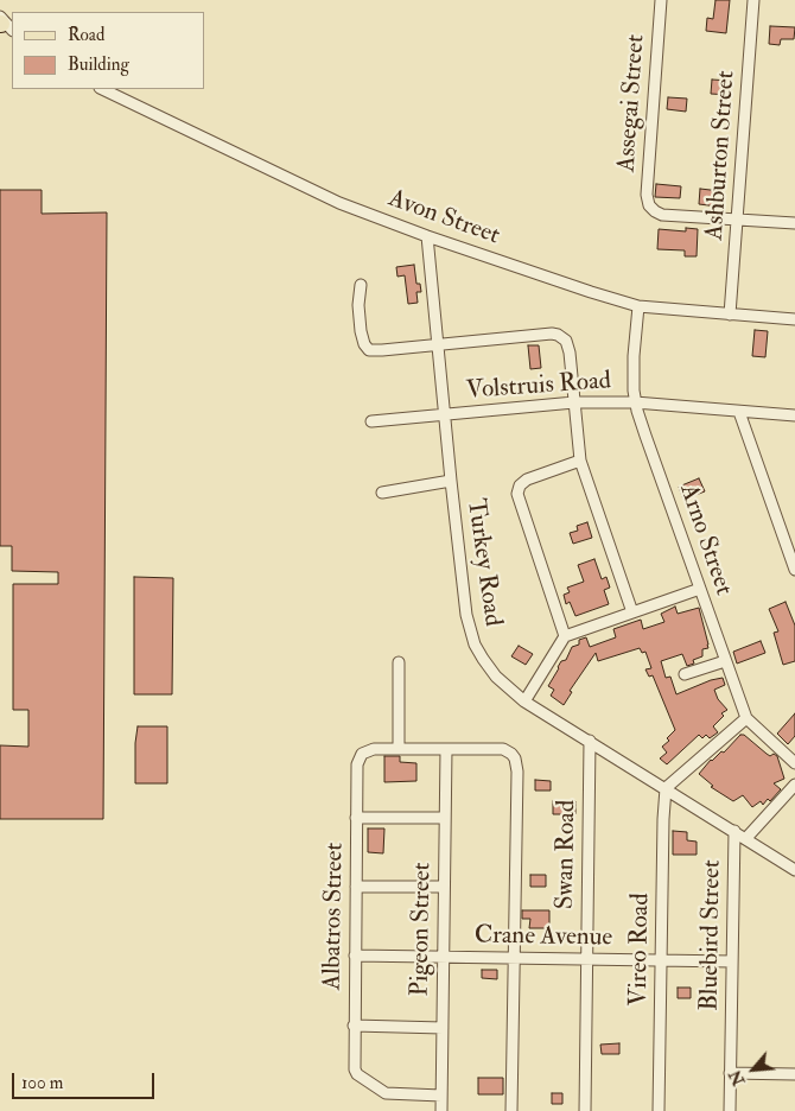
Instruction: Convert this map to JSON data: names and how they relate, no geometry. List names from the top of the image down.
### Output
{
  "streets": {
    "street": [
      "Assegai Street",
      "Ashburton Street",
      "Avon Street",
      "Volstruis Road",
      "Arno Street",
      "Turkey Road",
      "Swan Road",
      "Albatros Street",
      "Pigeon Street",
      "Bluebird Street",
      "Crane Avenue",
      "Vireo Road"
    ]
  },
  "crossings": [
    ["Assegai Street", "Ashburton Street"],
    ["Ashburton Street", "Avon Street"],
    ["Avon Street", "Arno Street"],
    ["Avon Street", "Turkey Road"],
    ["Volstruis Road", "Arno Street"],
    ["Volstruis Road", "Turkey Road"],
    ["Turkey Road", "Swan Road"],
    ["Turkey Road", "Bluebird Street"],
    ["Turkey Road", "Vireo Road"],
    ["Swan Road", "Crane Avenue"],
    ["Albatros Street", "Pigeon Street"],
    ["Albatros Street", "Crane Avenue"],
    ["Pigeon Street", "Crane Avenue"],
    ["Bluebird Street", "Crane Avenue"],
    ["Crane Avenue", "Vireo Road"]
  ],
  "legend": ["Road", "Building"],
  "scale_bar": "100 m",
  "north": "bottom left"
}
